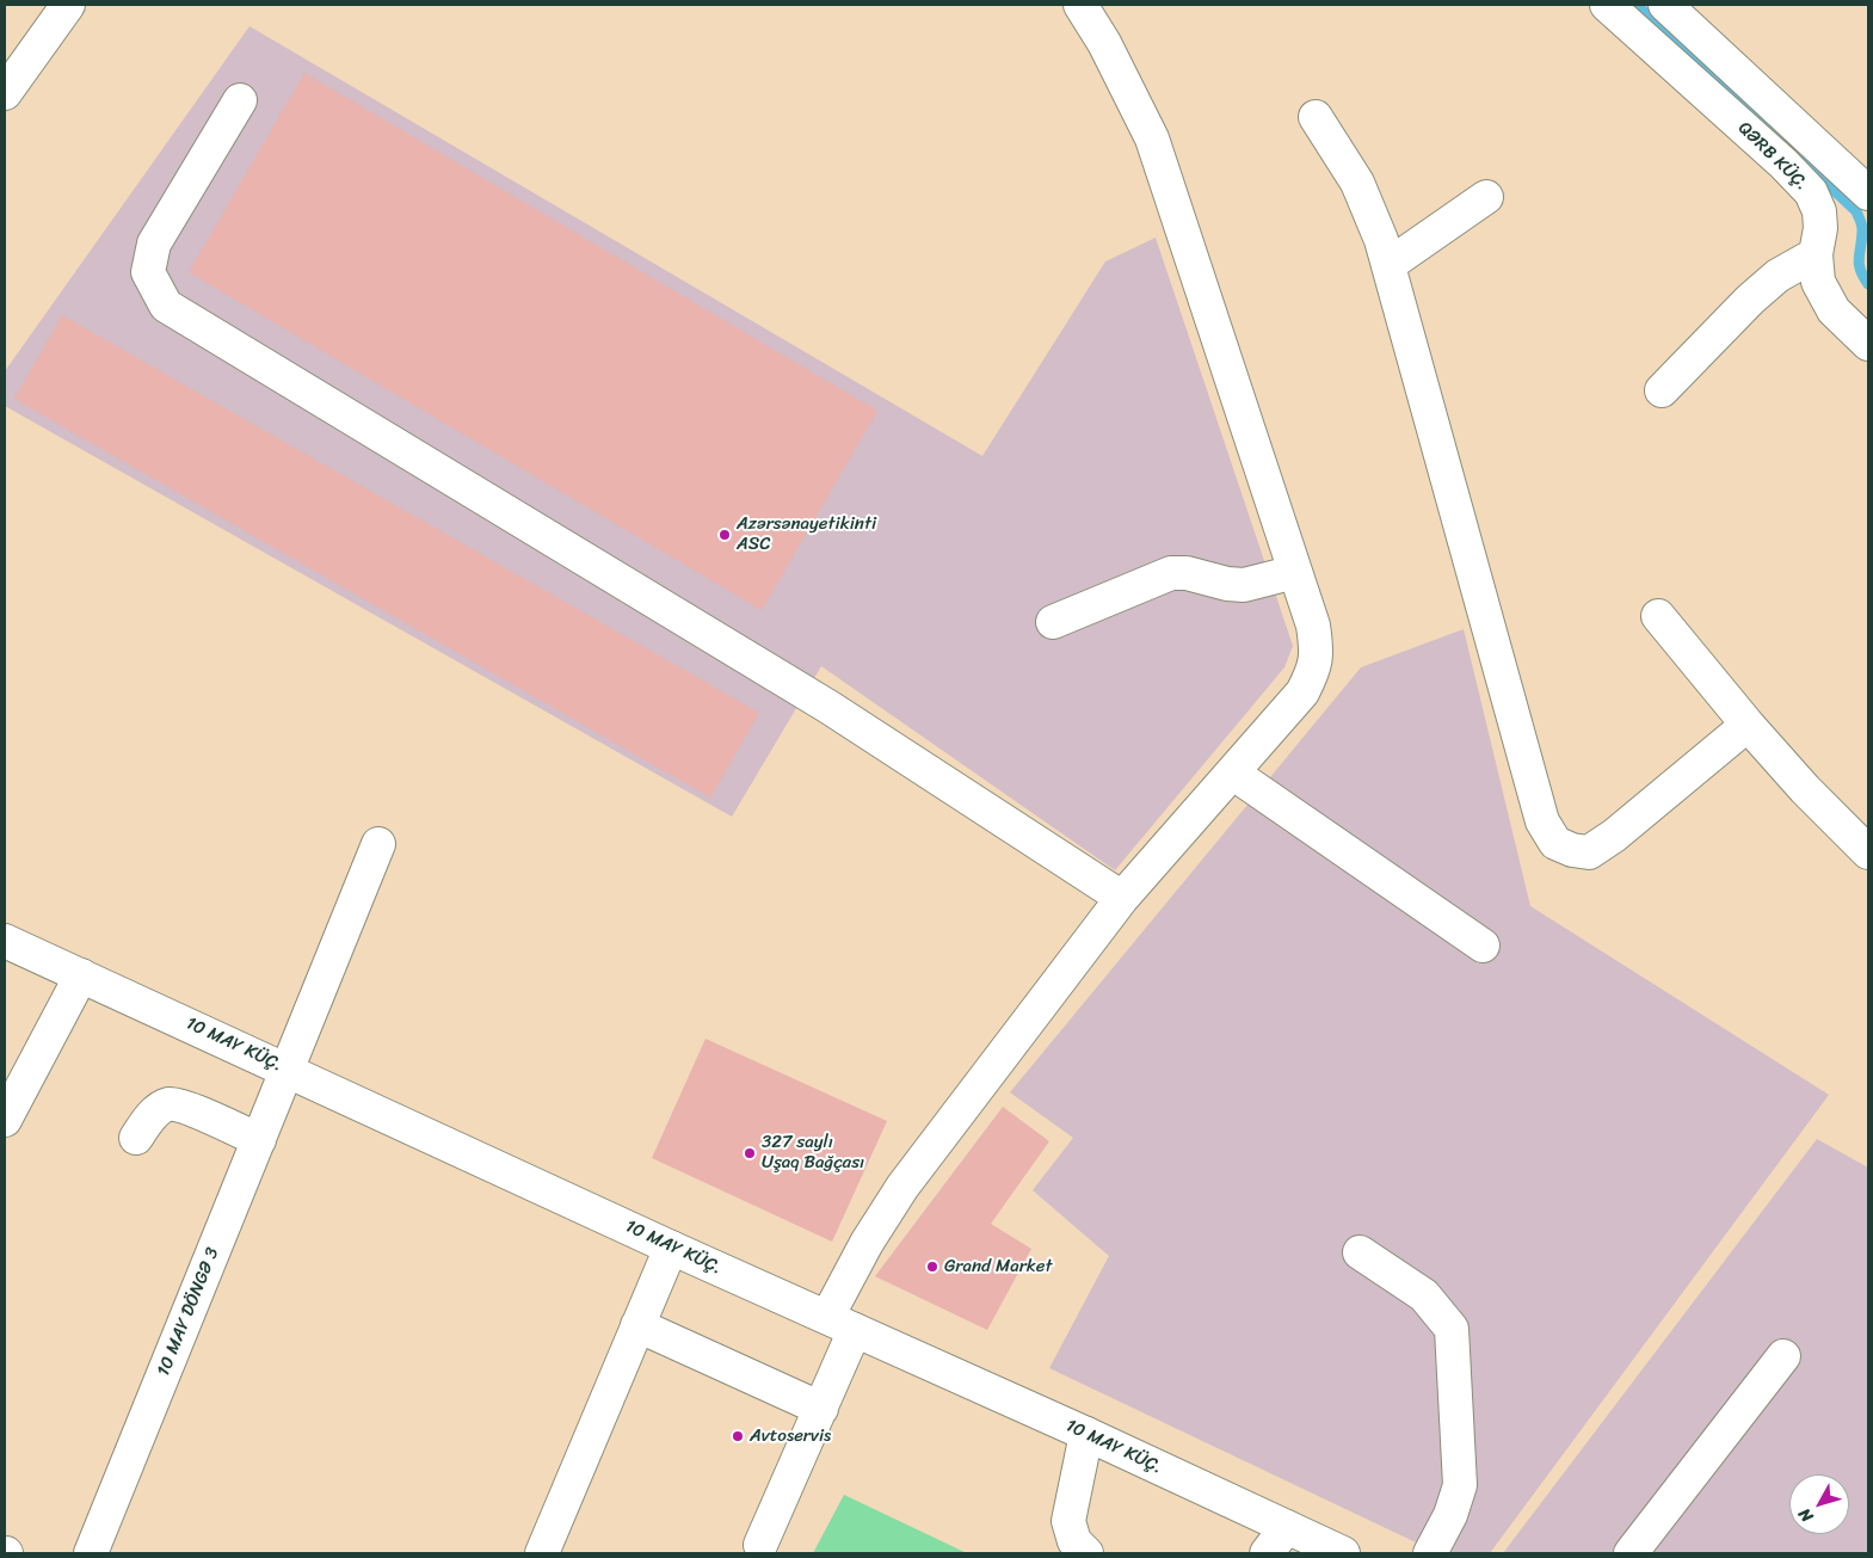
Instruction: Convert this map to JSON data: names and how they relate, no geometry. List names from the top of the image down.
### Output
{
  "streets": {
    "street": ["QƏRB KÜÇ.", "10 MAY KÜÇ.", "10 MAY DÖNGƏ 3"]
  },
  "crossings": [
    ["10 MAY KÜÇ.", "10 MAY DÖNGƏ 3"]
  ],
  "places": [
    "Azərsənayetikinti ASC",
    "327 saylı Uşaq Bağçası",
    "Grand Market",
    "Avtoservis"
  ],
  "north": "bottom left"
}
